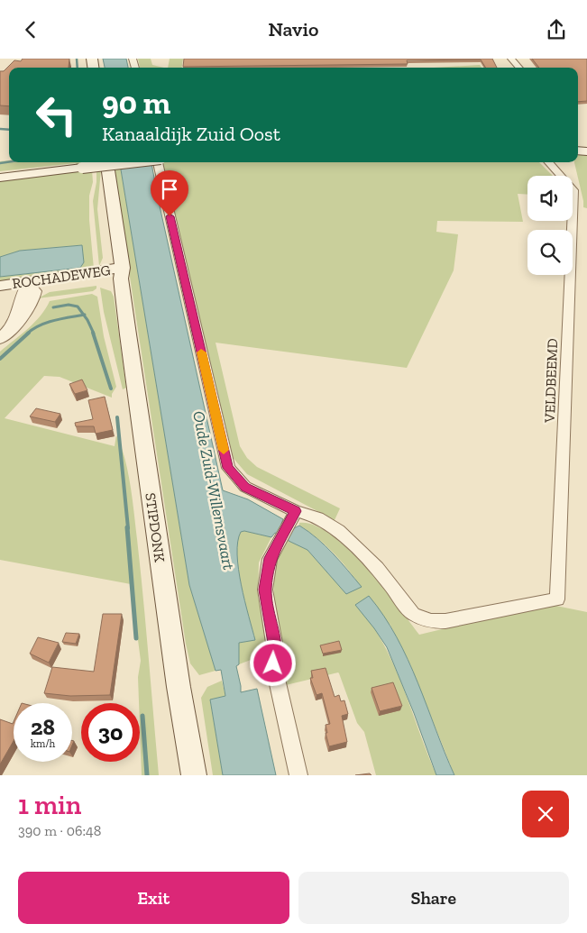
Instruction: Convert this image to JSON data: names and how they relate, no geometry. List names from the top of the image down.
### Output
{
  "streets": {
    "main road": ["ROCHADEWEG", "STIPDONK"],
    "street": ["VELDBEEMD"]
  },
  "crossings": [
    ["ROCHADEWEG", "STIPDONK"]
  ],
  "water": ["Oude Zuid-Willemsvaart"],
  "page": {
    "header": "Navio",
    "turn": ["90 m", "Kanaaldijk Zuid Oost"],
    "speed": "28 km/h",
    "limit": "30",
    "heading": ["1 min", "390 m · 06:48"],
    "buttons": ["Exit", "Share"]
  }
}
